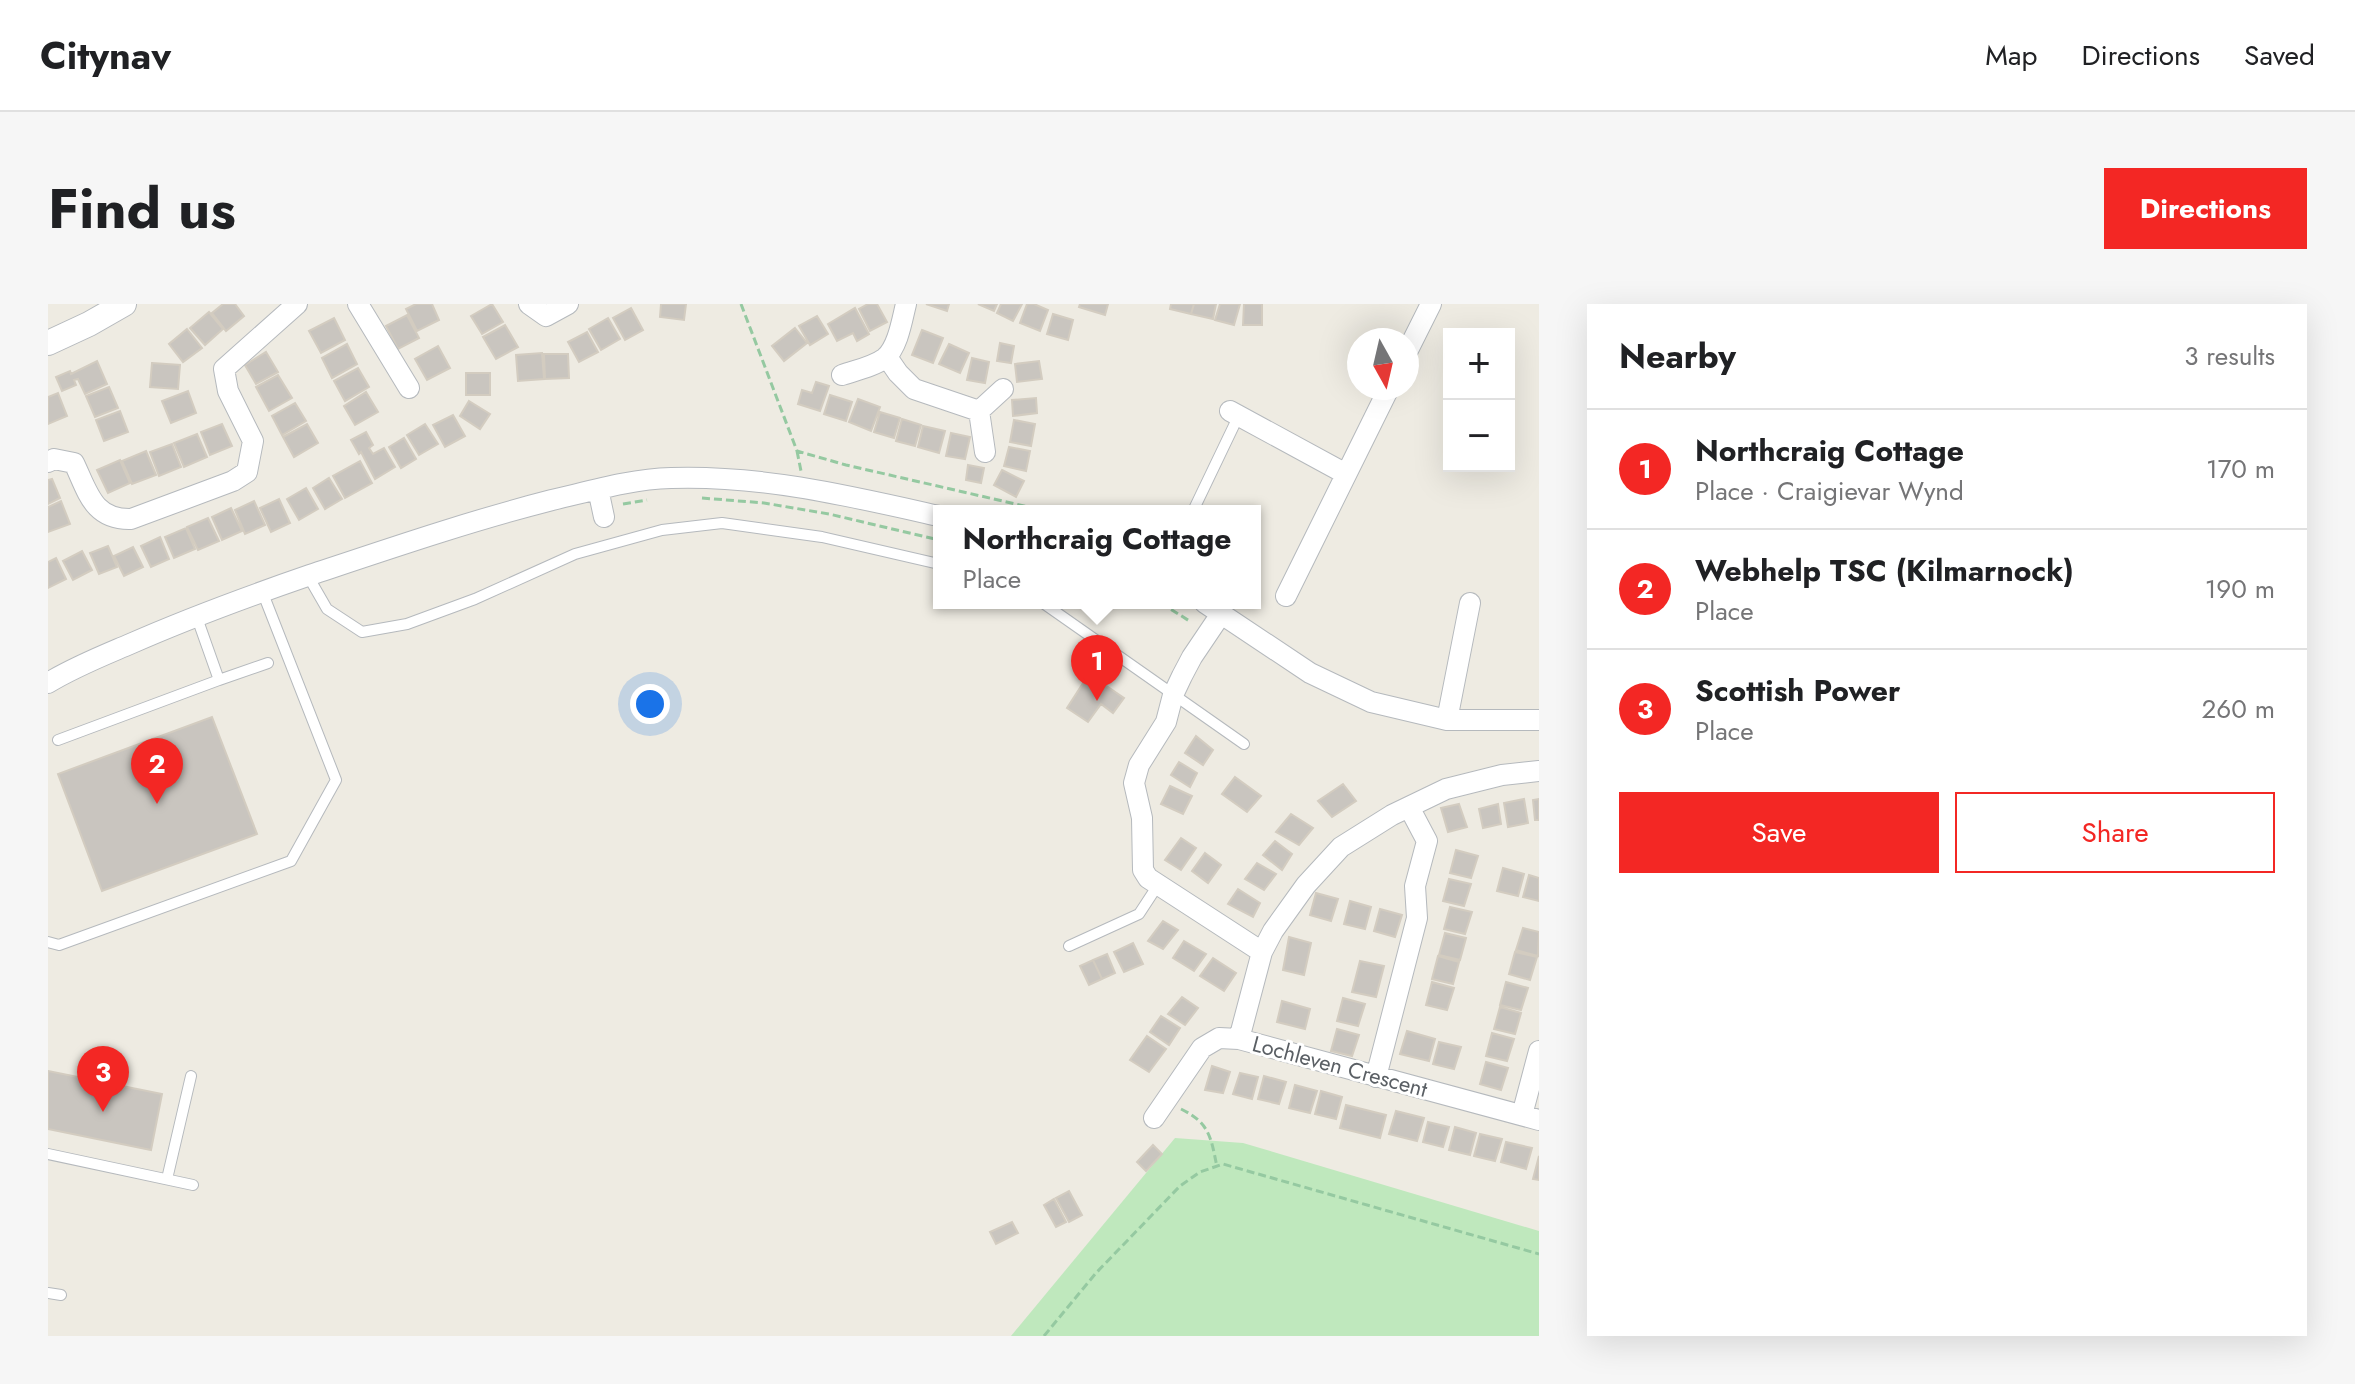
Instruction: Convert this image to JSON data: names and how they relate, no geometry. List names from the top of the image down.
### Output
{
  "streets": {
    "street": ["Lochleven Crescent"]
  },
  "north": "bottom",
  "page": {
    "header": "Citynav",
    "nav": ["Map", "Directions", "Saved"],
    "title": "Find us",
    "buttons": [
      "Directions",
      ["Save", "Share"]
    ],
    "heading": ["Nearby", "3 results"],
    "map_buttons": ["+", "−"],
    "list": [
      {
        "mark": "1",
        "name": "Northcraig Cottage",
        "note": "Place · Craigievar Wynd",
        "value": "170 m"
      },
      {
        "mark": "2",
        "name": "Webhelp TSC (Kilmarnock)",
        "note": "Place",
        "value": "190 m"
      },
      {
        "mark": "3",
        "name": "Scottish Power",
        "note": "Place",
        "value": "260 m"
      }
    ],
    "popup": ["Northcraig Cottage", "Place"],
    "pins": ["1", "2", "3"]
  }
}
